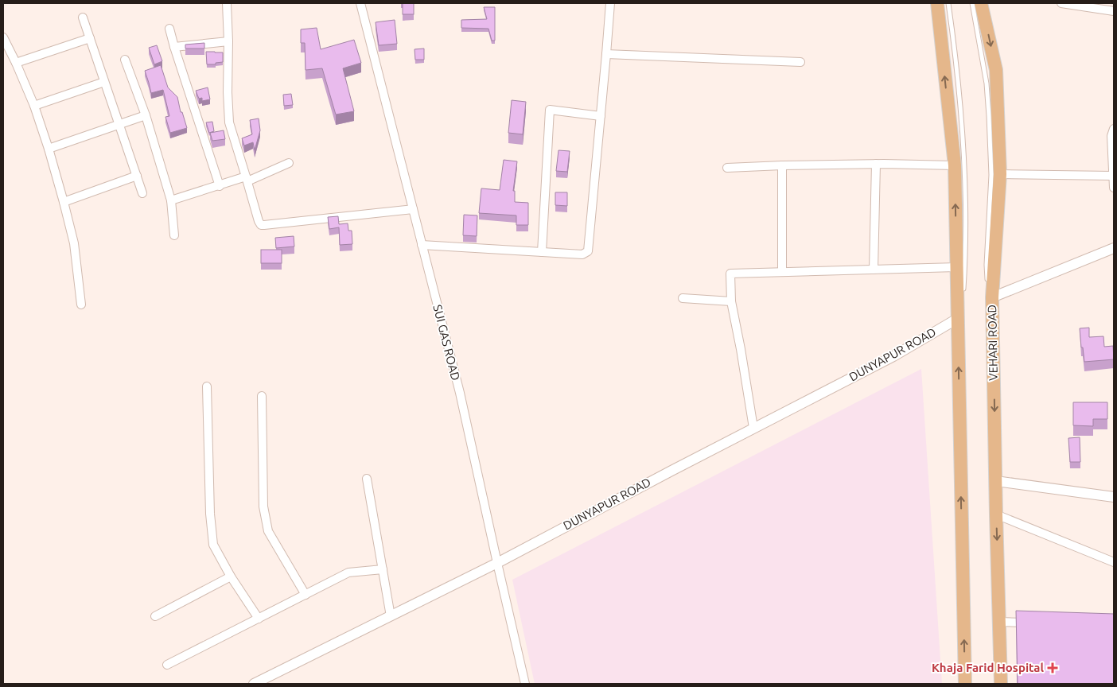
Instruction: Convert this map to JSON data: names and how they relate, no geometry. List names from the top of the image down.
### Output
{
  "streets": {
    "main road": ["VEHARI ROAD"],
    "street": ["SUI GAS ROAD", "DUNYAPUR ROAD"]
  },
  "crossings": [
    ["SUI GAS ROAD", "DUNYAPUR ROAD"]
  ],
  "places": {
    "health": ["Khaja Farid Hospital"]
  }
}
